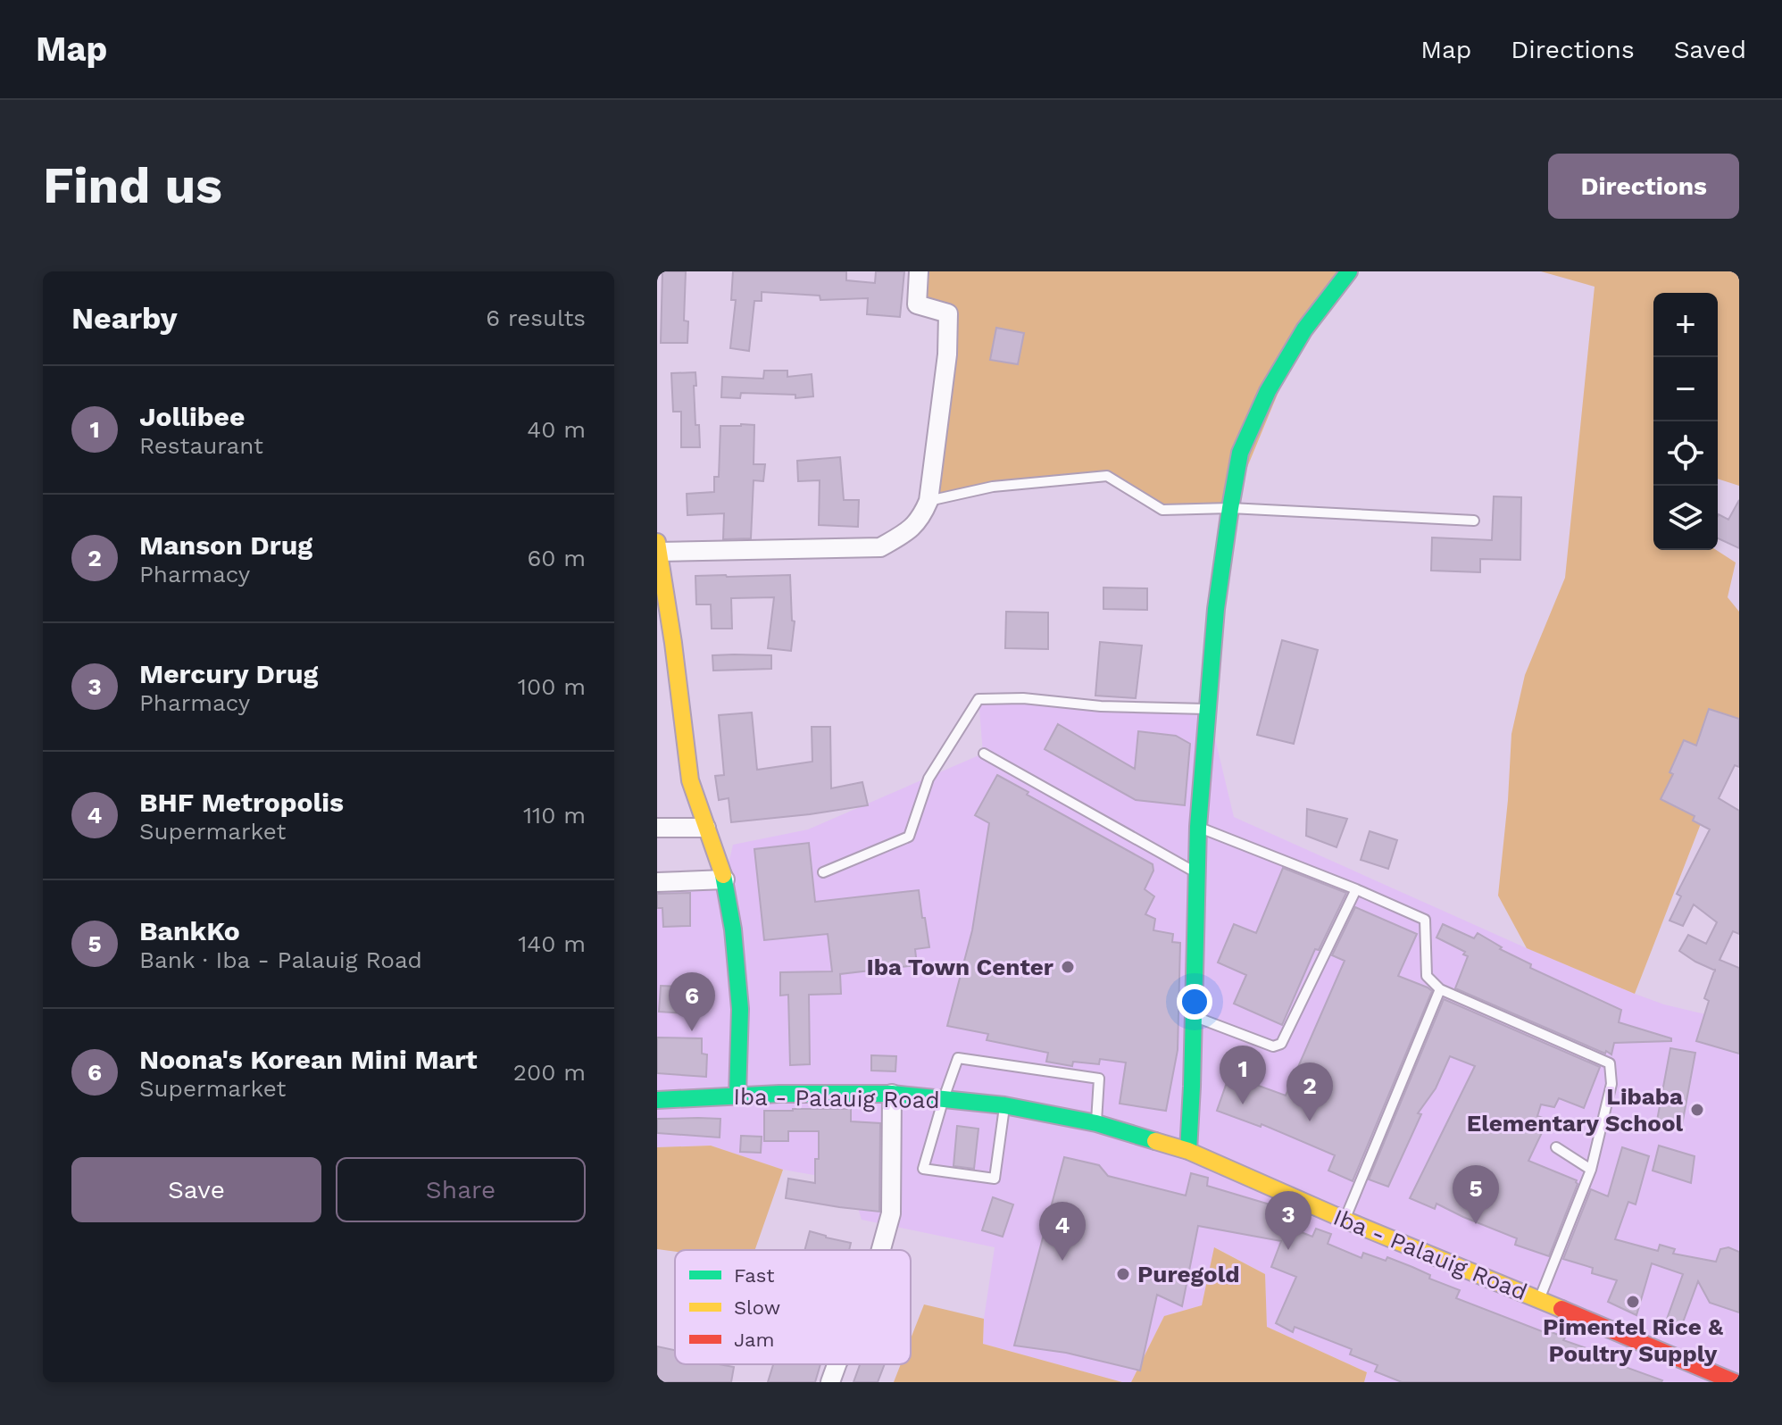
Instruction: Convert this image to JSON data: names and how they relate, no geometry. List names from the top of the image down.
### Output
{
  "streets": {
    "main road": ["Iba - Palauig Road"]
  },
  "places": [
    "Iba Town Center",
    "Libaba Elementary School",
    "Puregold",
    "Pimentel Rice & Poultry Supply"
  ],
  "legend": ["Fast", "Slow", "Jam"],
  "page": {
    "header": "Map",
    "nav": ["Map", "Directions", "Saved"],
    "buttons": [
      "Directions",
      ["Save", "Share"]
    ],
    "title": "Find us",
    "heading": ["Nearby", "6 results"],
    "map_buttons": ["+", "−"],
    "list": [
      {
        "mark": "1",
        "name": "Jollibee",
        "note": "Restaurant",
        "value": "40 m"
      },
      {
        "mark": "2",
        "name": "Manson Drug",
        "note": "Pharmacy",
        "value": "60 m"
      },
      {
        "mark": "3",
        "name": "Mercury Drug",
        "note": "Pharmacy",
        "value": "100 m"
      },
      {
        "mark": "4",
        "name": "BHF Metropolis",
        "note": "Supermarket",
        "value": "110 m"
      },
      {
        "mark": "5",
        "name": "BankKo",
        "note": "Bank · Iba - Palauig Road",
        "value": "140 m"
      },
      {
        "mark": "6",
        "name": "Noona's Korean Mini Mart",
        "note": "Supermarket",
        "value": "200 m"
      }
    ],
    "pins": [
      "6",
      "1",
      "2",
      "5",
      "3",
      "4"
    ]
  }
}
